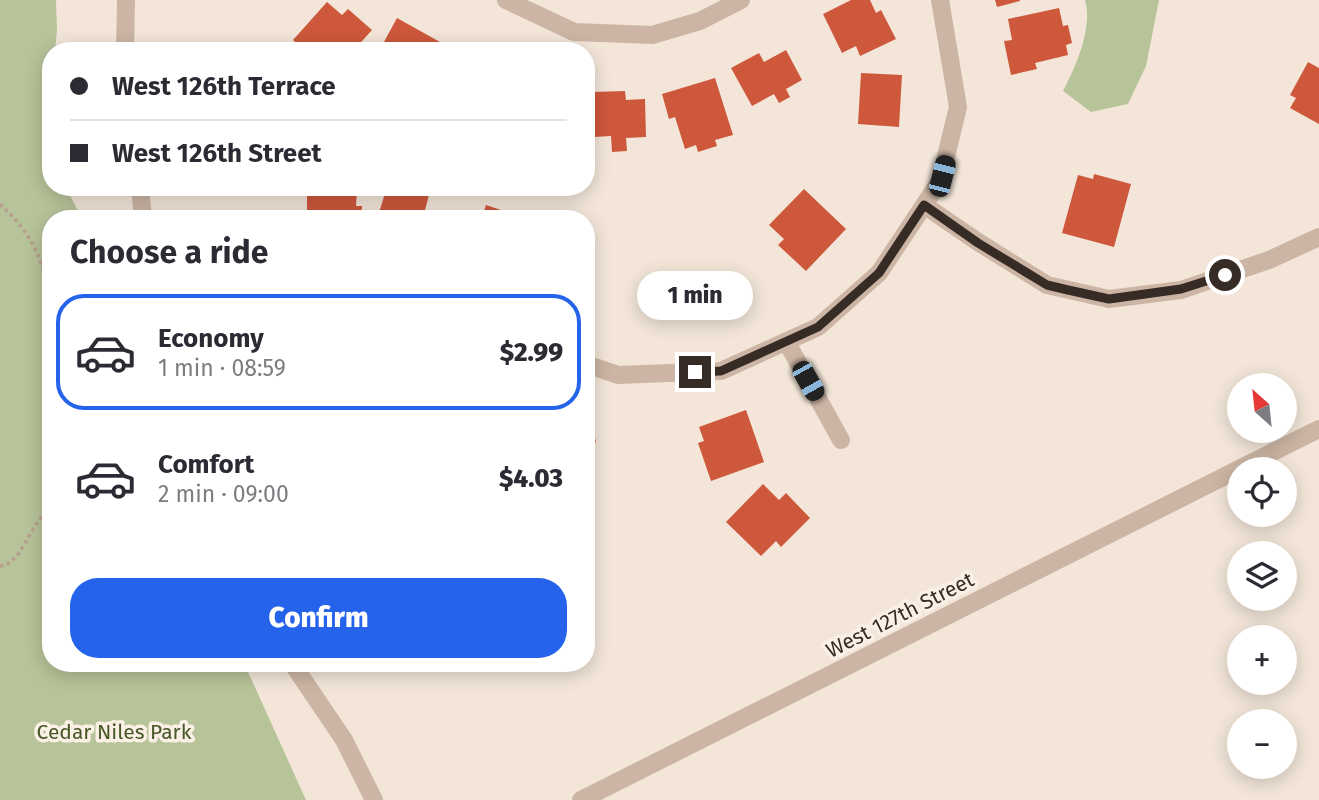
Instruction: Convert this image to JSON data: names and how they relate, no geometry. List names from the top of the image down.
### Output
{
  "streets": {
    "street": ["West 127th Street"]
  },
  "parks": ["Cedar Niles Park"],
  "north": "top left",
  "page": {
    "banner": ["West 126th Terrace", "West 126th Street"],
    "heading": "Choose a ride",
    "bubble": "1 min",
    "list": [
      {
        "name": "Economy",
        "note": "1 min · 08:59",
        "value": "$2.99"
      },
      {
        "name": "Comfort",
        "note": "2 min · 09:00",
        "value": "$4.03"
      }
    ],
    "map_buttons": ["+", "−"],
    "buttons": "Confirm"
  }
}
